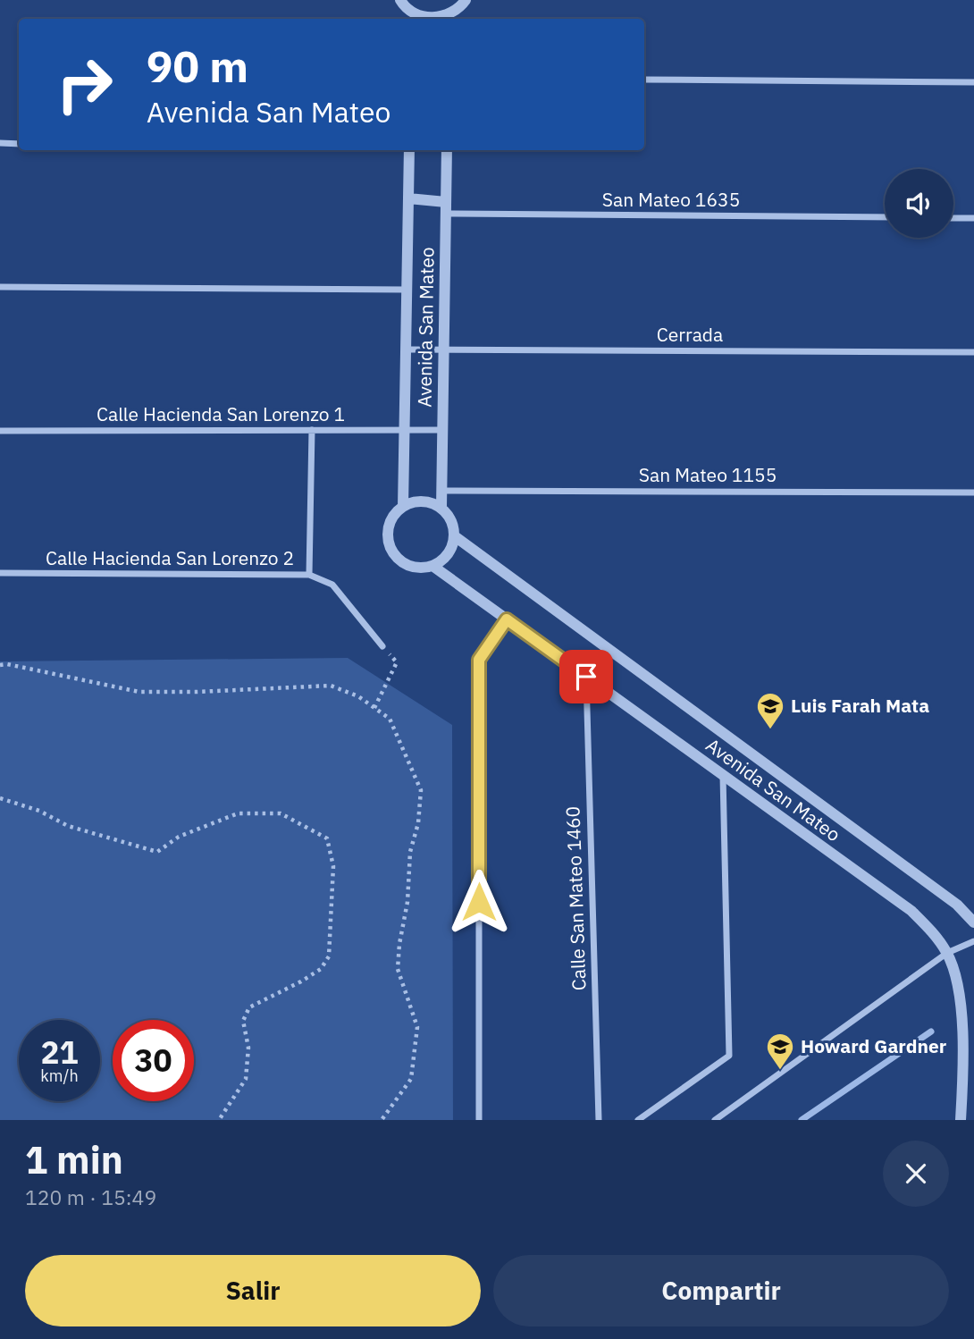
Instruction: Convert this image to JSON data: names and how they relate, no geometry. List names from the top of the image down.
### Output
{
  "streets": {
    "street": [
      "San Mateo 1635",
      "Avenida San Mateo",
      "Cerrada",
      "Calle Hacienda San Lorenzo 1",
      "San Mateo 1155",
      "Calle Hacienda San Lorenzo 2",
      "Calle San Mateo 1460"
    ]
  },
  "crossings": [
    ["San Mateo 1635", "Avenida San Mateo"],
    ["Avenida San Mateo", "Cerrada"],
    ["Avenida San Mateo", "Calle Hacienda San Lorenzo 1"],
    ["Avenida San Mateo", "San Mateo 1155"],
    ["Avenida San Mateo", "Calle San Mateo 1460"]
  ],
  "places": {
    "school or university": ["Luis Farah Mata", "Howard Gardner"]
  },
  "page": {
    "turn": ["90 m", "Avenida San Mateo"],
    "speed": "21 km/h",
    "limit": "30",
    "heading": ["1 min", "120 m · 15:49"],
    "buttons": ["Salir", "Compartir"]
  }
}
